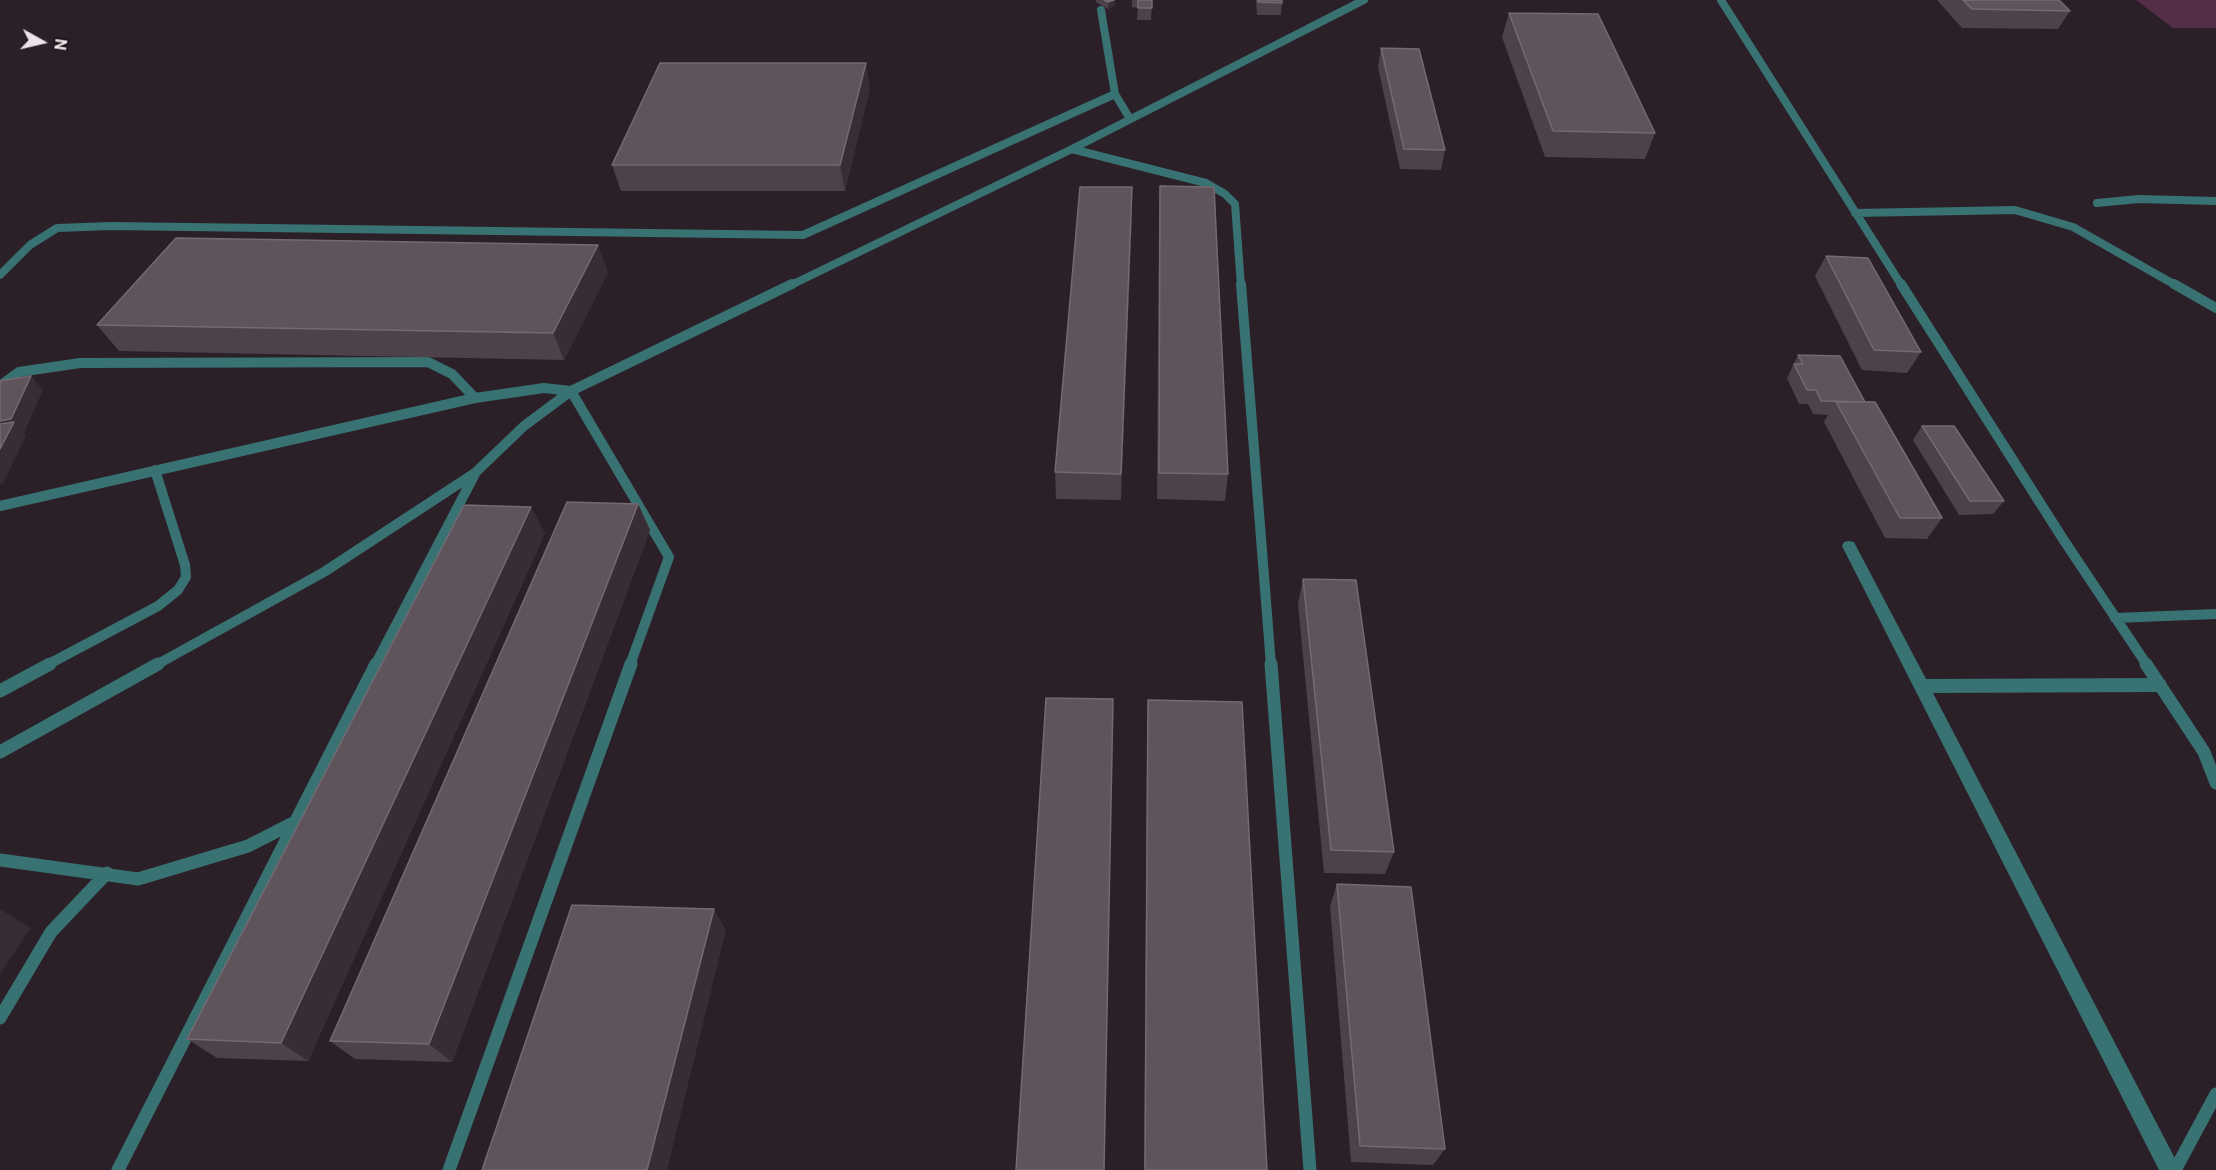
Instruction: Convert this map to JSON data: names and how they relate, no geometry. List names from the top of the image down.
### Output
{
  "north": "right"
}
